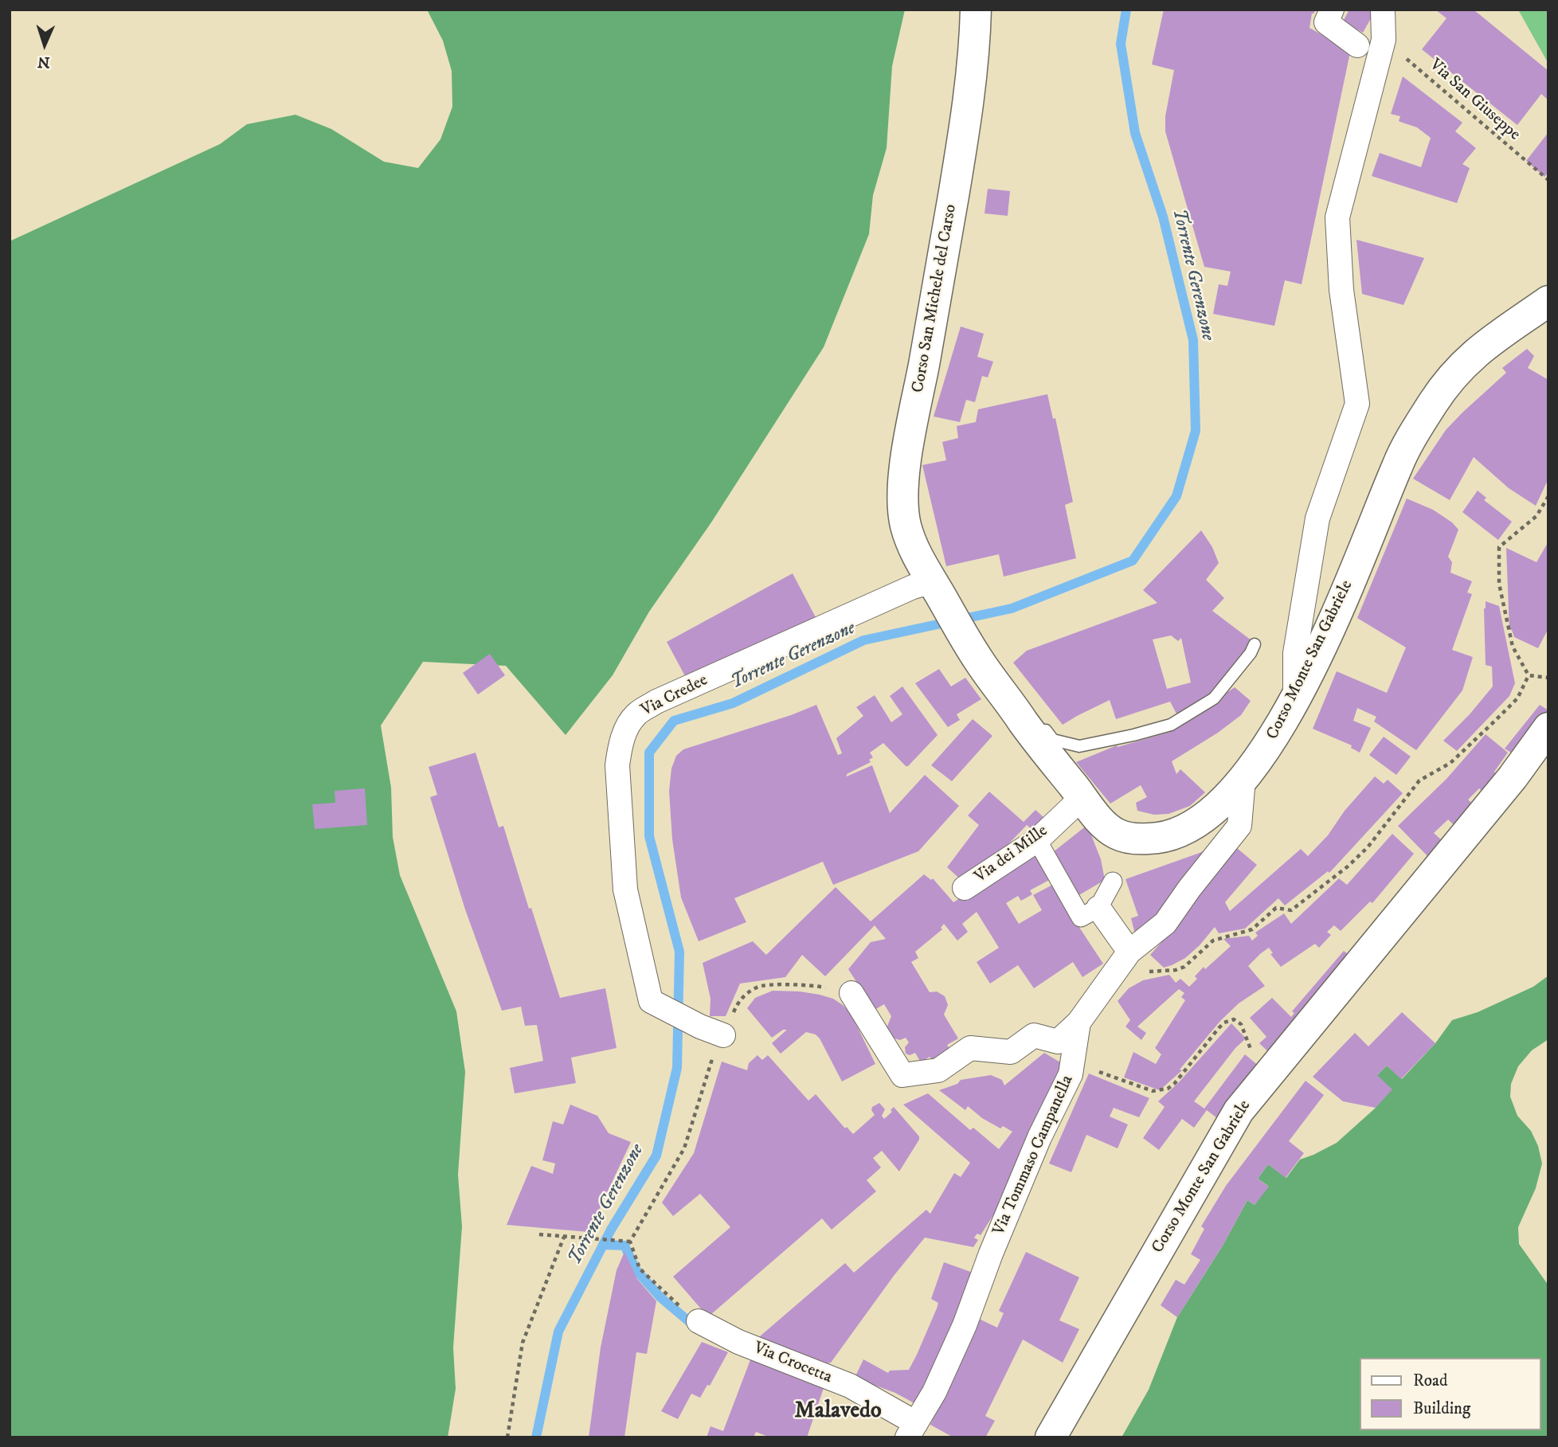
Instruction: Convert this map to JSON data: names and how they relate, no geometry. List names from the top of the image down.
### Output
{
  "streets": {
    "main road": ["Corso San Michele del Carso", "Corso Monte San Gabriele"],
    "street": [
      "Via Credee",
      "Via dei Mille",
      "Via Tommaso Campanella",
      "Via Crocetta"
    ],
    "path": ["Via San Giuseppe"]
  },
  "crossings": [
    ["Corso San Michele del Carso", "Corso Monte San Gabriele"],
    ["Corso San Michele del Carso", "Via Credee"],
    ["Corso Monte San Gabriele", "Via dei Mille"],
    ["Corso Monte San Gabriele", "Via Tommaso Campanella"],
    ["Via Tommaso Campanella", "Via Crocetta"]
  ],
  "districts": ["Malavedo"],
  "water": ["Torrente Gerenzone"],
  "legend": ["Road", "Building"],
  "north": "bottom"
}
